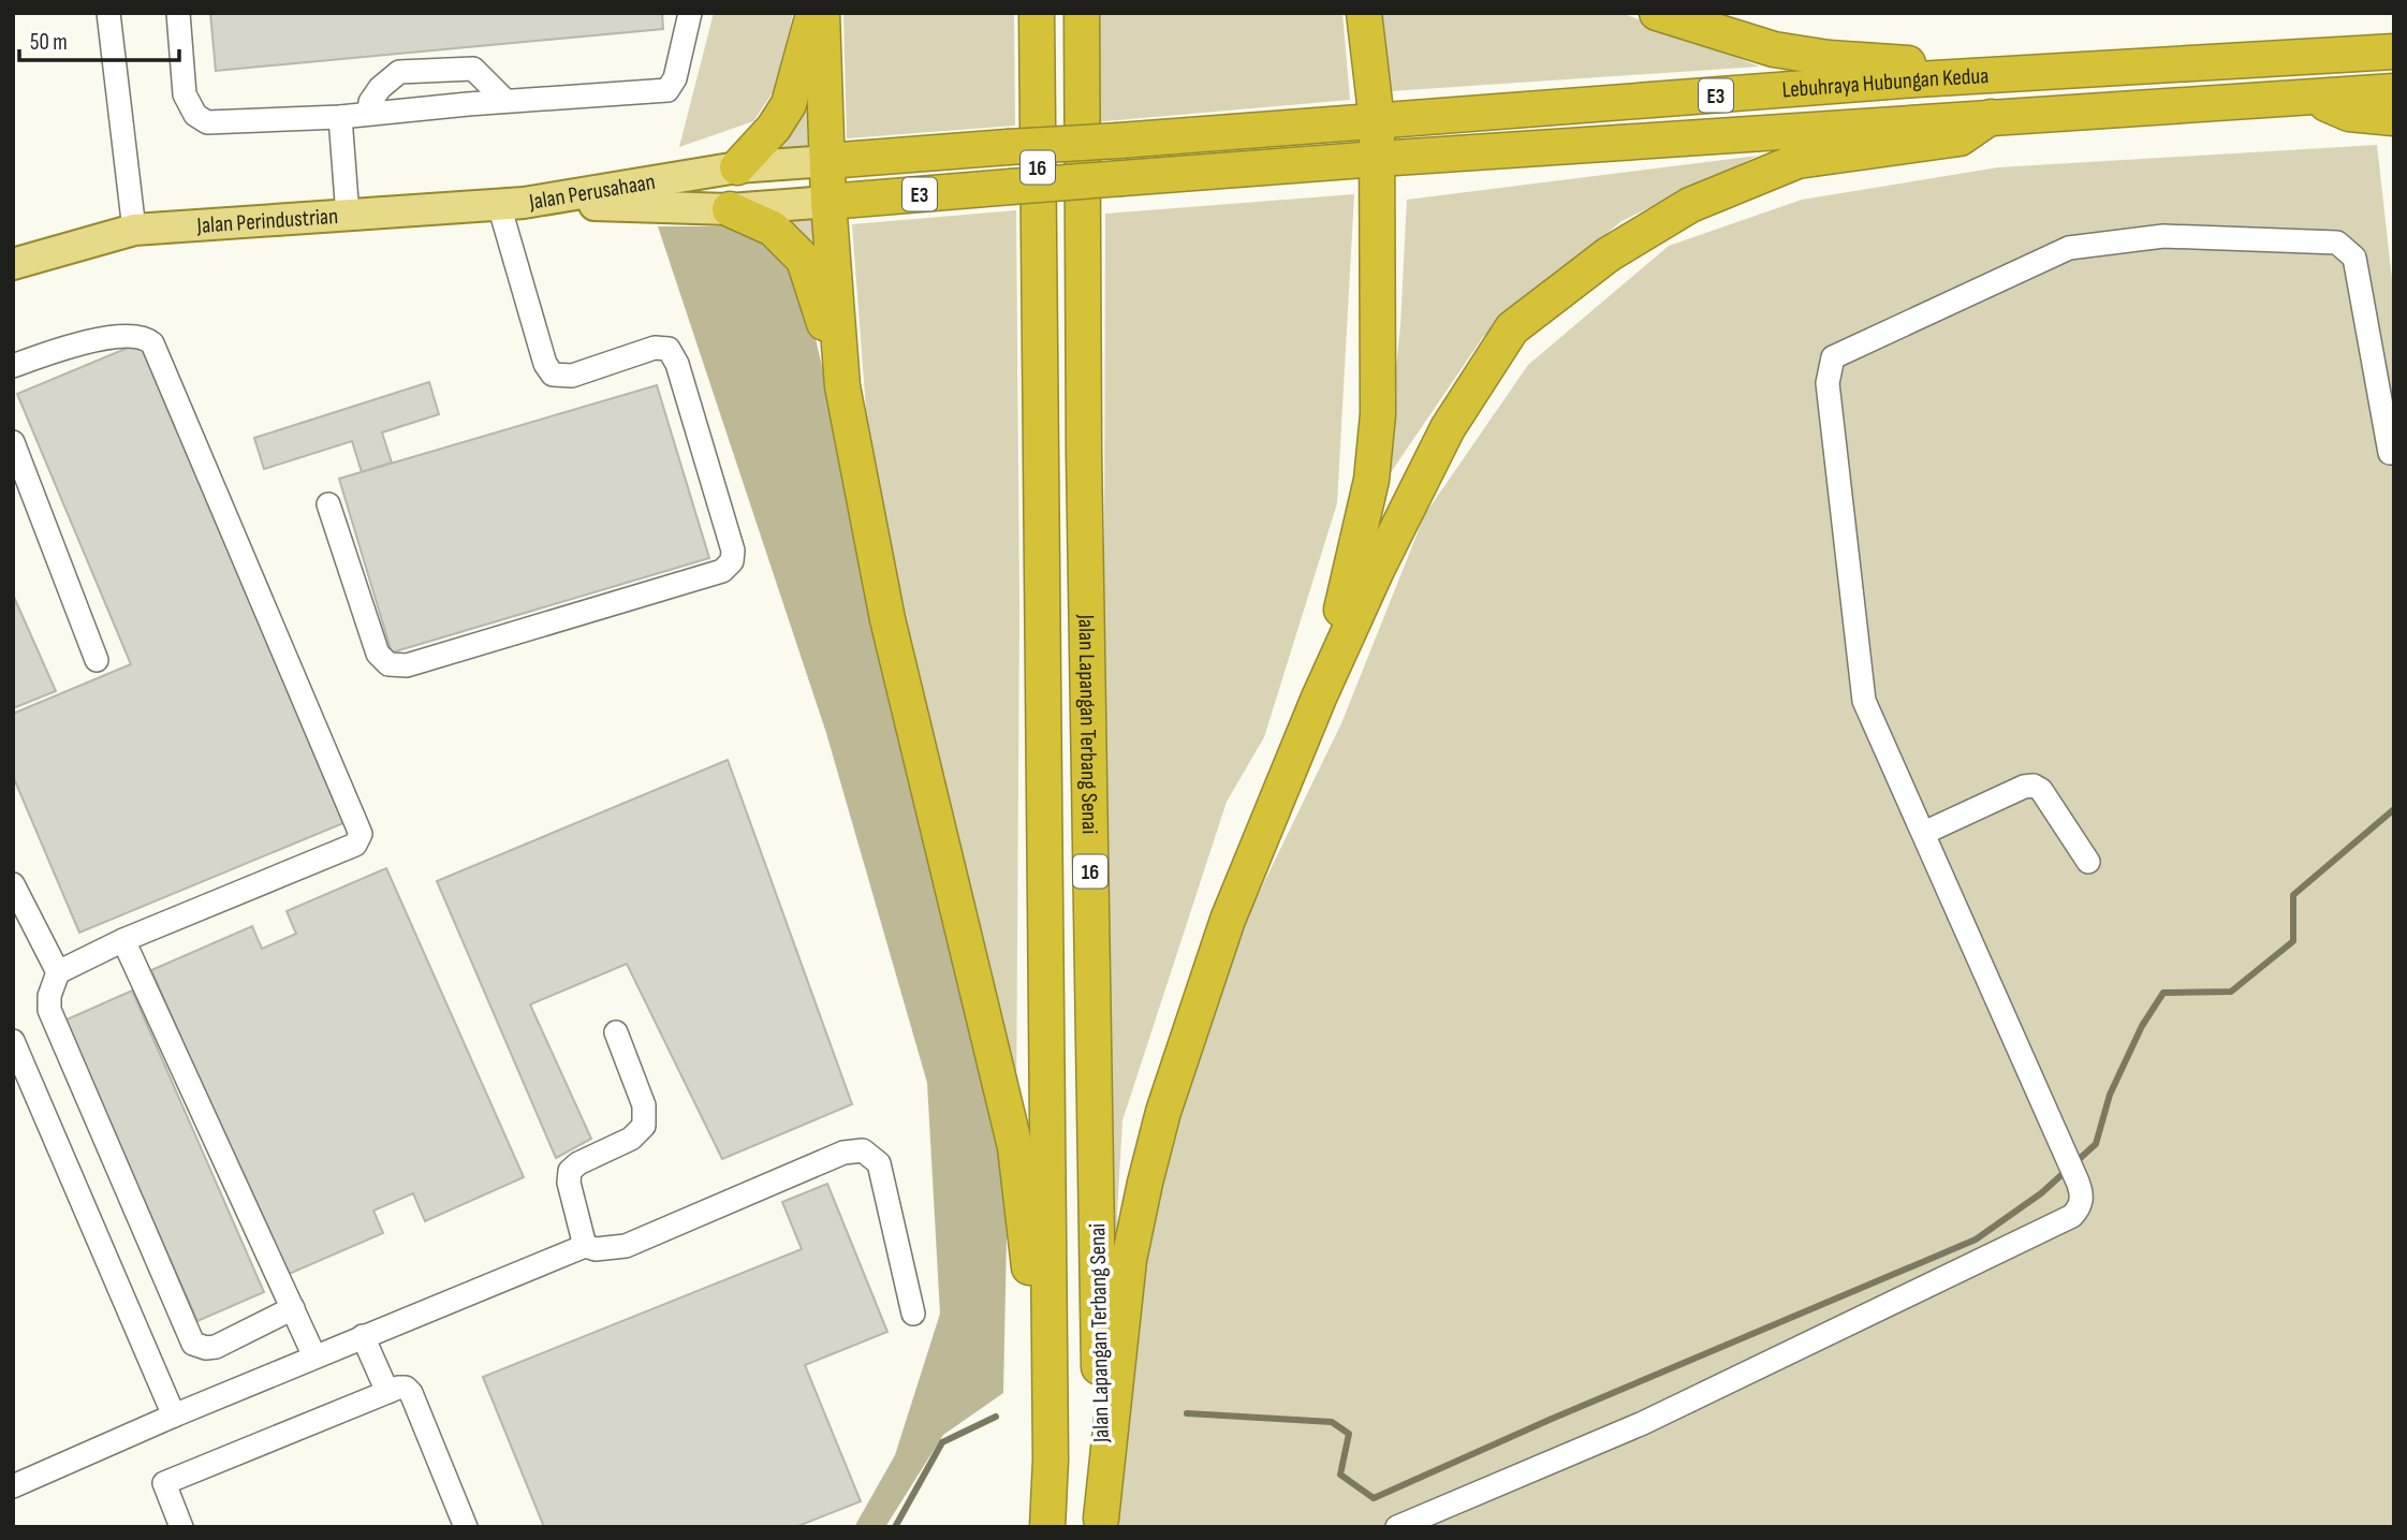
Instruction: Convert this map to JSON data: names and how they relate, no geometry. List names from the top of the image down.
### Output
{
  "streets": {
    "highway": [
      "Lebuhraya Hubungan Kedua",
      "E3",
      "16",
      "Jalan Lapangan Terbang Senai"
    ],
    "main road": ["Jalan Perusahaan", "Jalan Perindustrian"]
  },
  "crossings": [
    ["Lebuhraya Hubungan Kedua", "E3"],
    ["E3", "Jalan Perusahaan"],
    ["Jalan Perusahaan", "Jalan Perindustrian"]
  ],
  "scale_bar": "50 m"
}
